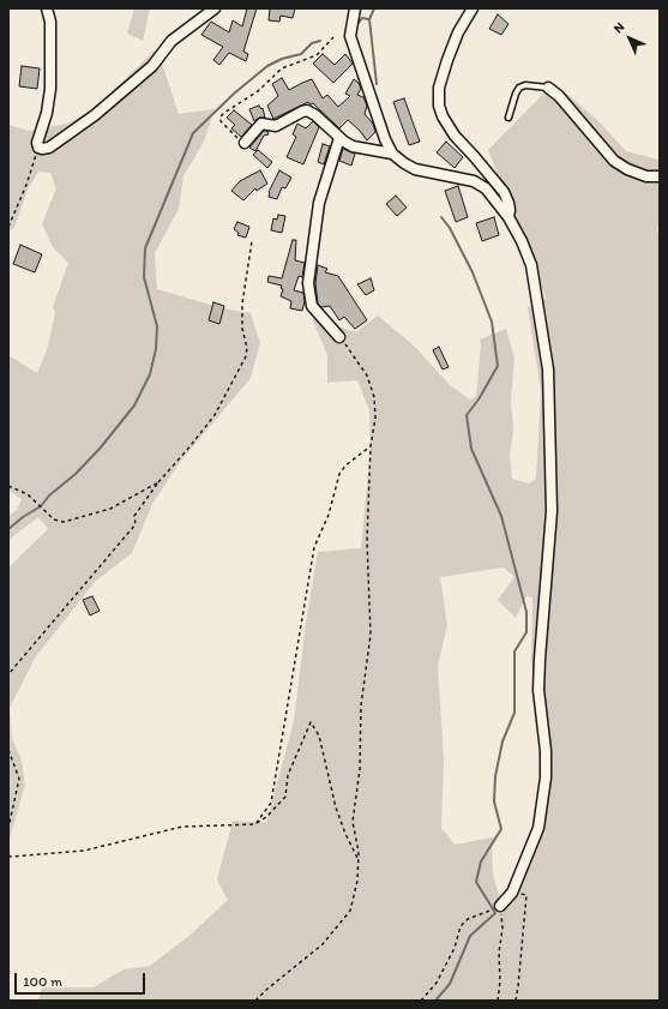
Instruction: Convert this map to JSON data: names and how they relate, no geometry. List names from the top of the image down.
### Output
{
  "scale_bar": "100 m",
  "north": "top left"
}
